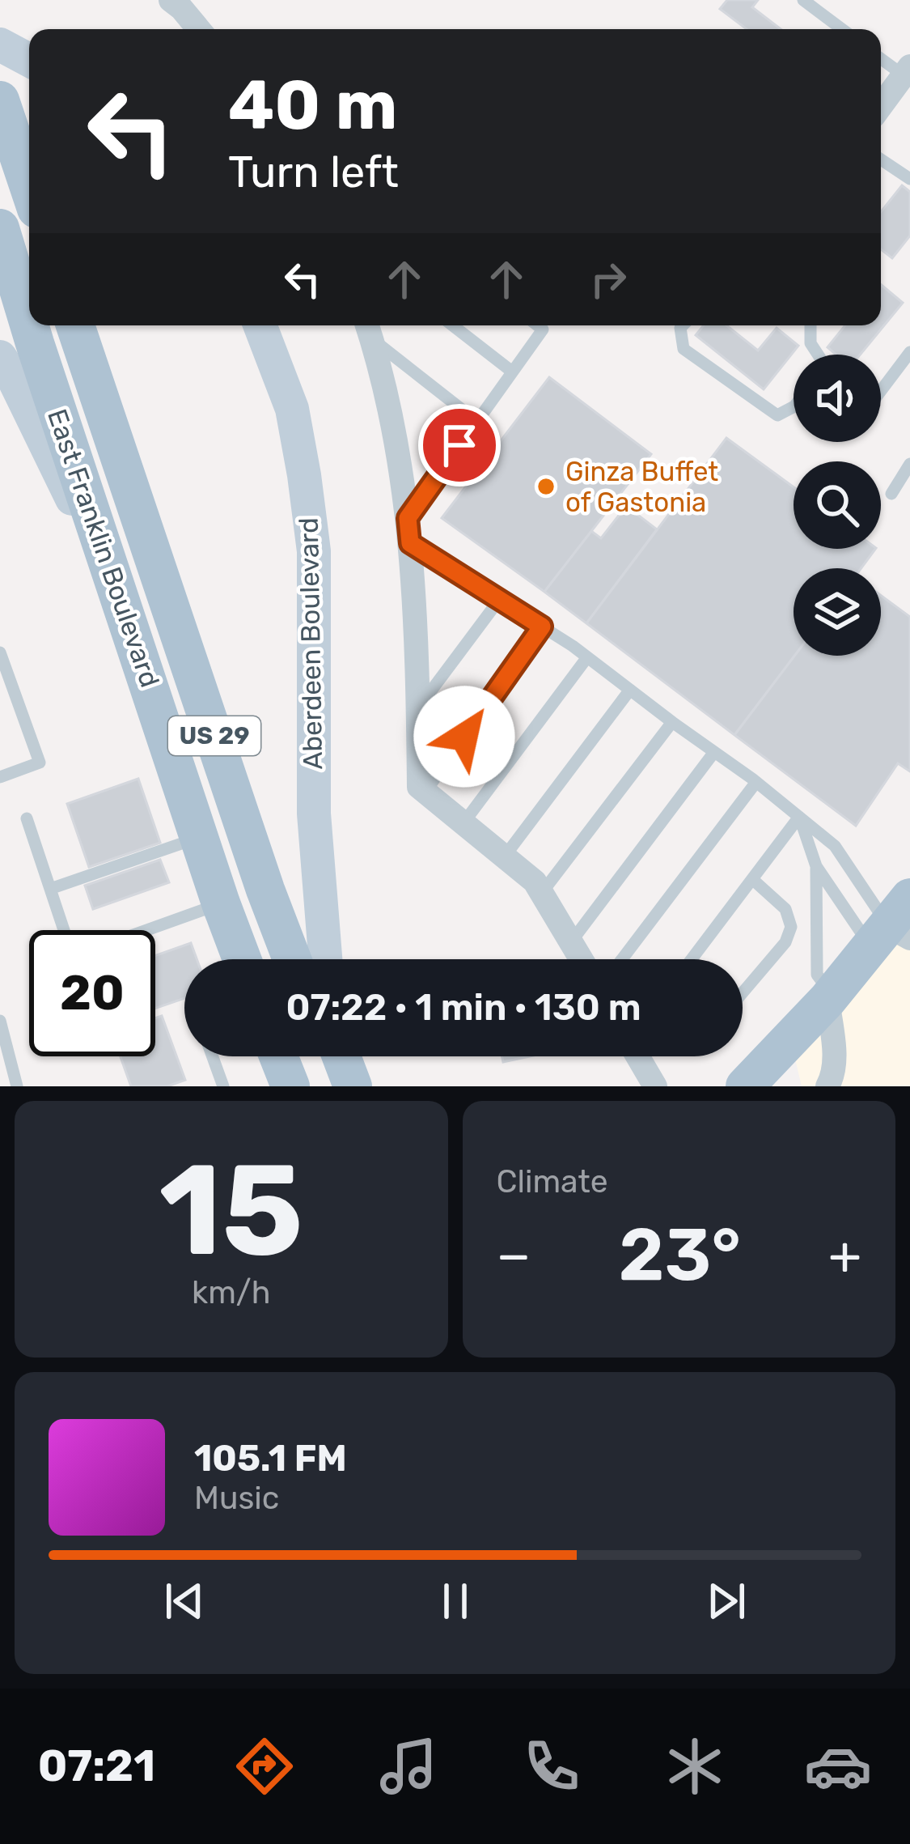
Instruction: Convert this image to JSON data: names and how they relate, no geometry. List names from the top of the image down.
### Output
{
  "streets": {
    "main road": ["East Franklin Boulevard", "Aberdeen Boulevard", "US 29"]
  },
  "places": ["Ginza Buffet of Gastonia"],
  "page": {
    "turn": ["40 m", "Turn left"],
    "limit": "20",
    "trip": "07:22 · 1 min · 130 m",
    "tile": [
      ["15", "km/h"],
      "Climate"
    ],
    "heat": ["−", "23°", "+"],
    "song": ["105.1 FM", "Music"],
    "tabs": "07:21"
  }
}
